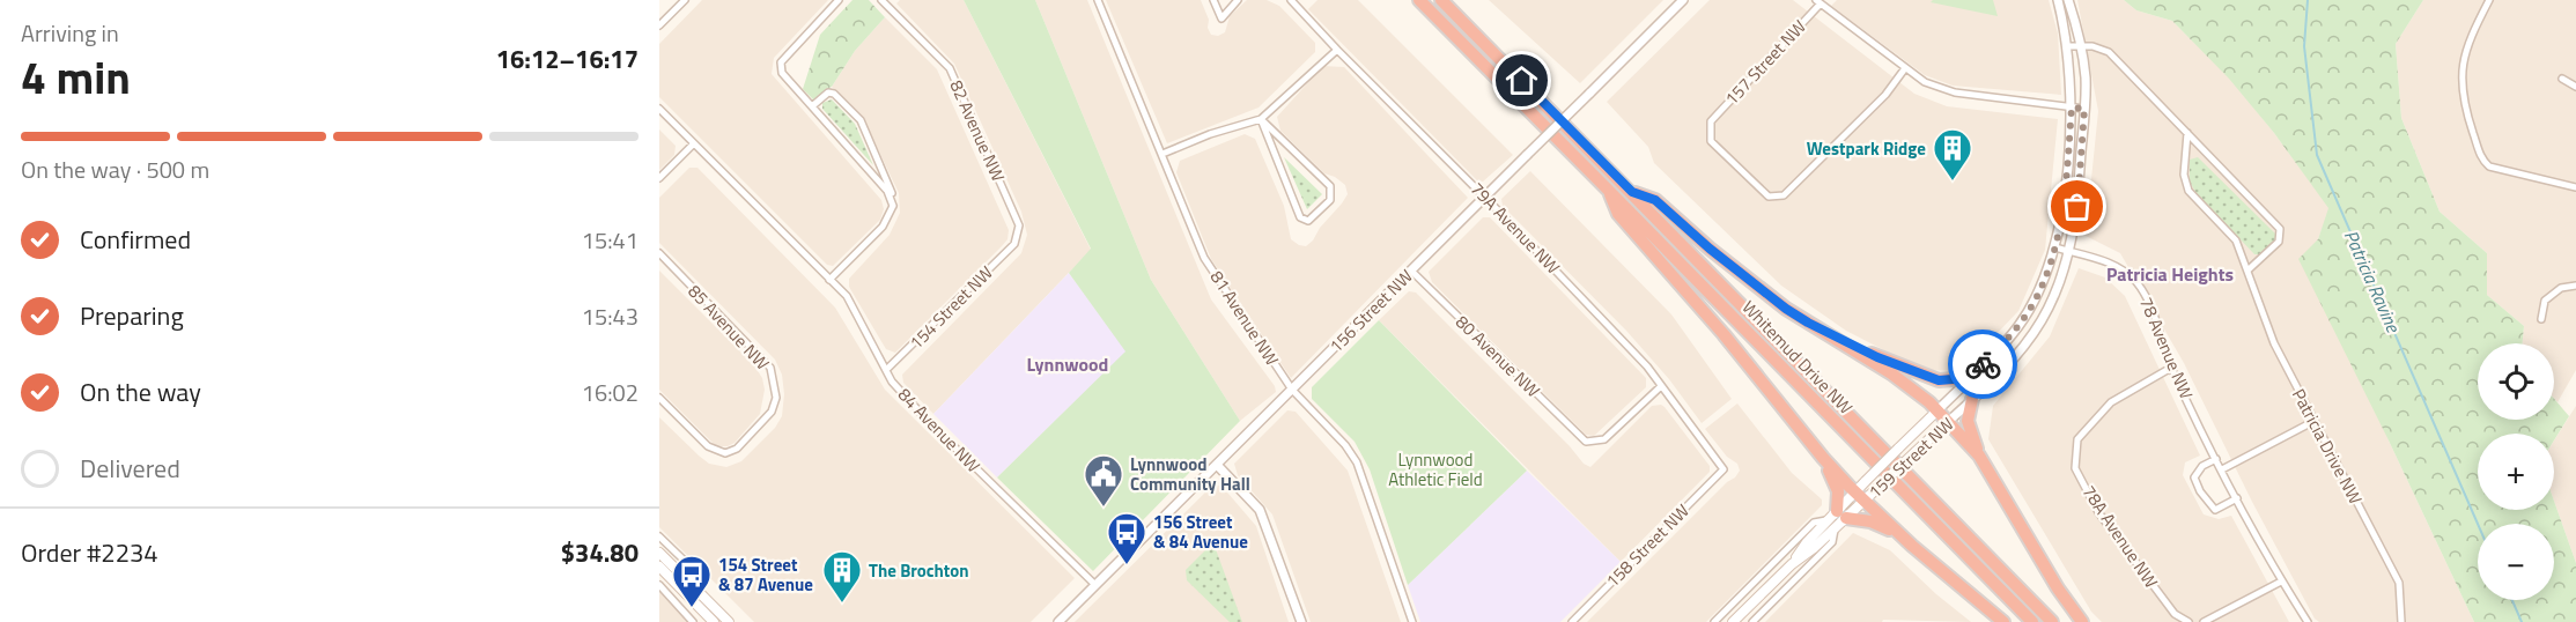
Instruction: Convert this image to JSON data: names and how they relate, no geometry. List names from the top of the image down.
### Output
{
  "streets": {
    "highway": ["Whitemud Drive NW"],
    "main road": ["159 Street NW"],
    "street": [
      "157 Street NW",
      "82 Avenue NW",
      "79A Avenue NW",
      "154 Street NW",
      "156 Street NW",
      "81 Avenue NW",
      "85 Avenue NW",
      "78 Avenue NW",
      "80 Avenue NW",
      "84 Avenue NW",
      "Patricia Drive NW",
      "78A Avenue NW",
      "158 Street NW"
    ]
  },
  "crossings": [
    ["82 Avenue NW", "154 Street NW"],
    ["79A Avenue NW", "156 Street NW"],
    ["79A Avenue NW", "80 Avenue NW"],
    ["79A Avenue NW", "158 Street NW"],
    ["154 Street NW", "84 Avenue NW"],
    ["156 Street NW", "81 Avenue NW"],
    ["156 Street NW", "80 Avenue NW"],
    ["156 Street NW", "84 Avenue NW"],
    ["78 Avenue NW", "159 Street NW"],
    ["78 Avenue NW", "78A Avenue NW"]
  ],
  "districts": ["Patricia Heights", "Lynnwood"],
  "water": ["Patricia Ravine"],
  "parks": ["Lynnwood Athletic Field"],
  "places": {
    "building": ["Westpark Ridge", "The Brochton"],
    "public building": ["Lynnwood Community Hall"],
    "bus stop": ["156 Street & 84 Avenue", "154 Street & 87 Avenue"]
  },
  "page": {
    "heading": ["4 min", "Arriving in", "16:12–16:17"],
    "panel": ["Order #2234", "$34.80"],
    "bar": "On the way · 500 m",
    "list": [
      ["Confirmed", "15:41"],
      ["Preparing", "15:43"],
      ["On the way", "16:02"],
      "Delivered"
    ],
    "map_buttons": ["+", "−"]
  }
}
